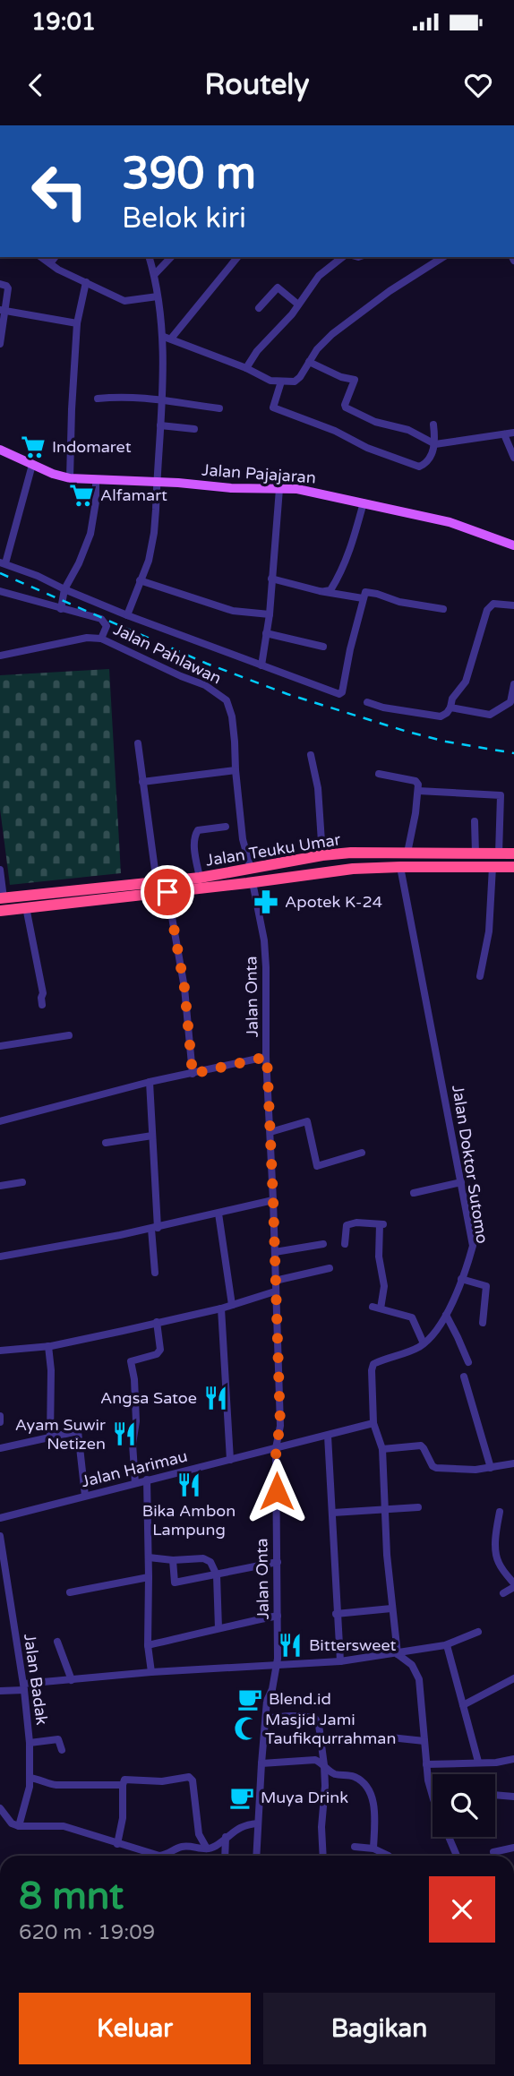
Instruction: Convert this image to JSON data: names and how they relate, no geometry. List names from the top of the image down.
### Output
{
  "streets": {
    "highway": ["Jalan Teuku Umar"],
    "main road": ["Jalan Pajajaran"],
    "street": [
      "Jalan Pahlawan",
      "Jalan Onta",
      "Jalan Doktor Sutomo",
      "Jalan Harimau",
      "Jalan Badak"
    ]
  },
  "crossings": [
    ["Jalan Pahlawan", "Jalan Teuku Umar"],
    ["Jalan Teuku Umar", "Jalan Onta"],
    ["Jalan Teuku Umar", "Jalan Doktor Sutomo"],
    ["Jalan Onta", "Jalan Harimau"],
    ["Jalan Doktor Sutomo", "Jalan Harimau"]
  ],
  "places": {
    "supermarket": ["Indomaret", "Alfamart"],
    "pharmacy": ["Apotek K-24"],
    "restaurant": [
      "Angsa Satoe",
      "Ayam Suwir Netizen",
      "Bika Ambon Lampung",
      "Bittersweet"
    ],
    "cafe": ["Blend.id", "Muya Drink"],
    "mosque": ["Masjid Jami Taufikqurrahman"]
  },
  "page": {
    "status": "19:01",
    "header": "Routely",
    "turn": ["390 m", "Belok kiri"],
    "heading": ["8 mnt", "620 m · 19:09"],
    "buttons": ["Keluar", "Bagikan"]
  }
}
